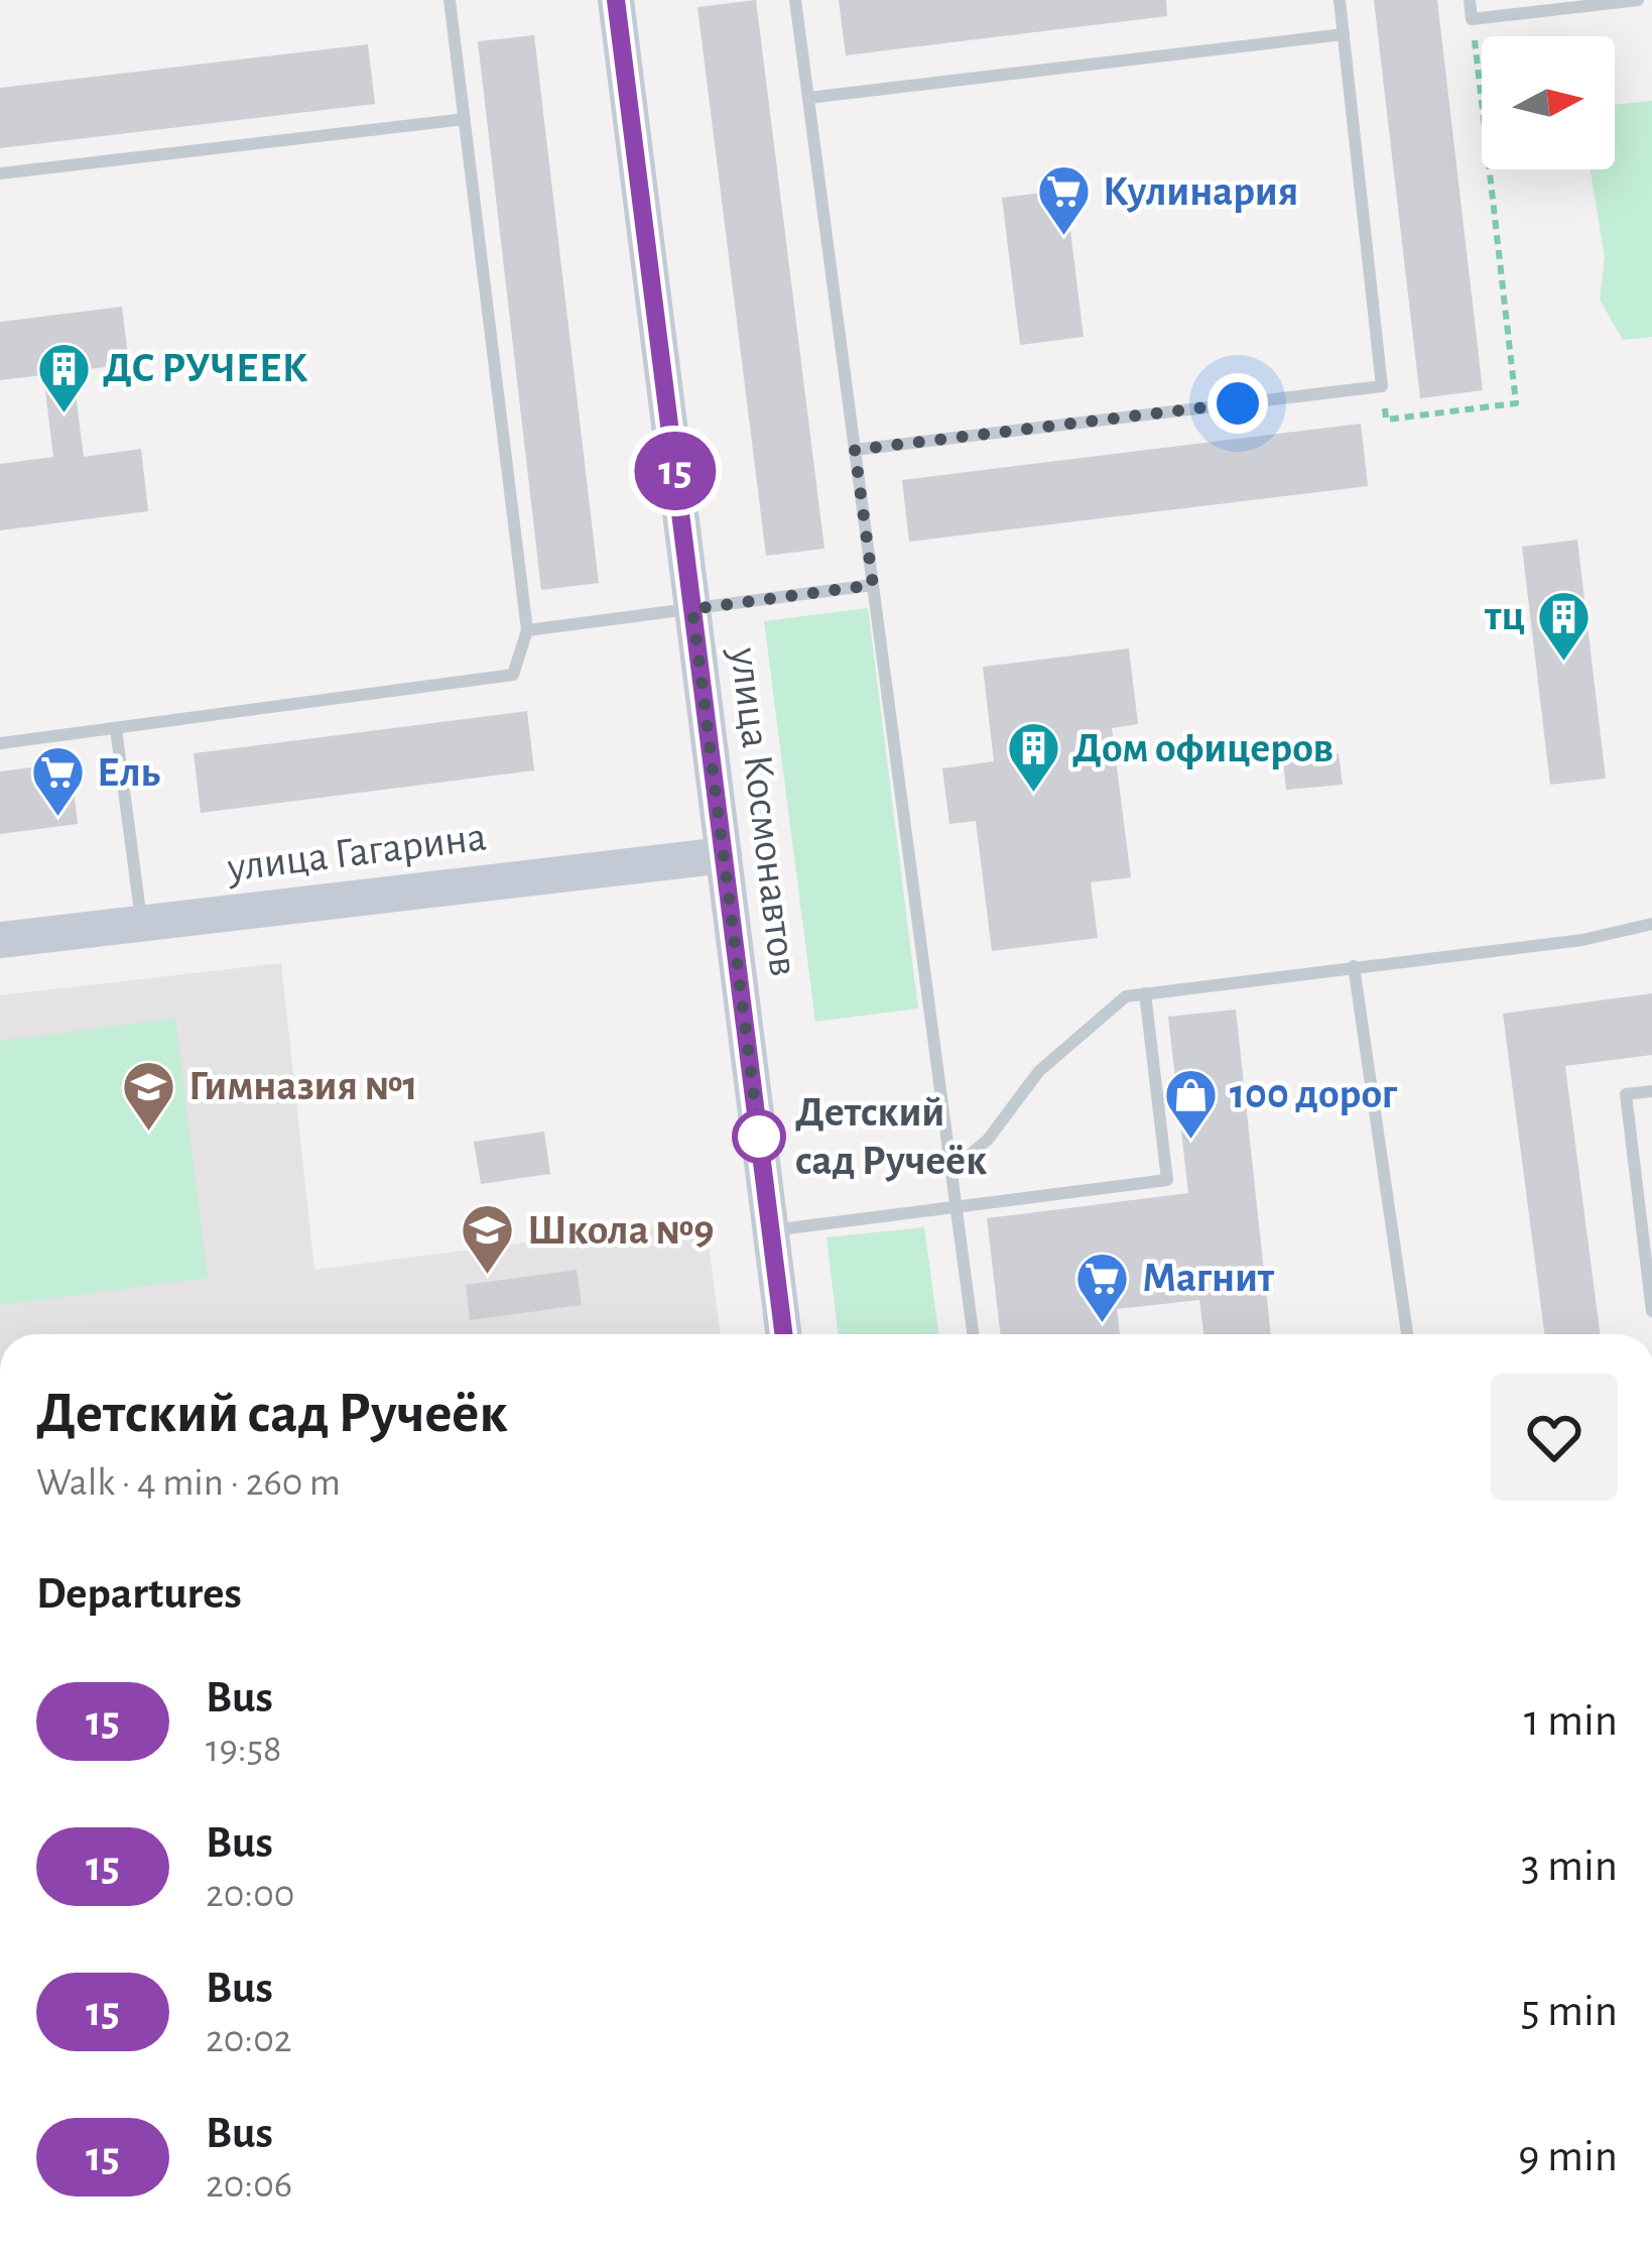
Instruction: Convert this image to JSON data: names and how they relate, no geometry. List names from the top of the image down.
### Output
{
  "streets": {
    "main road": ["улица Космонавтов", "улица Гагарина"]
  },
  "crossings": [
    ["улица Космонавтов", "улица Гагарина"]
  ],
  "places": {
    "supermarket": ["Кулинария", "Ель", "Магнит"],
    "building": ["ДС РУЧЕЕК", "тц", "Дом офицеров"],
    "school or university": ["Гимназия №1", "Школа №9"],
    "other": ["Детский сад Ручеёк"],
    "shop": ["100 дорог"]
  },
  "lines": ["bus line 15"],
  "north": "right",
  "page": {
    "on_map": "15",
    "heading": [
      ["Детский сад Ручеёк", "Walk · 4 min · 260 m"],
      "Departures"
    ],
    "list": [
      {
        "mark": "15",
        "name": "Bus",
        "note": "19:58",
        "value": "1 min"
      },
      {
        "mark": "15",
        "name": "Bus",
        "note": "20:00",
        "value": "3 min"
      },
      {
        "mark": "15",
        "name": "Bus",
        "note": "20:02",
        "value": "5 min"
      },
      {
        "mark": "15",
        "name": "Bus",
        "note": "20:06",
        "value": "9 min"
      }
    ]
  }
}
